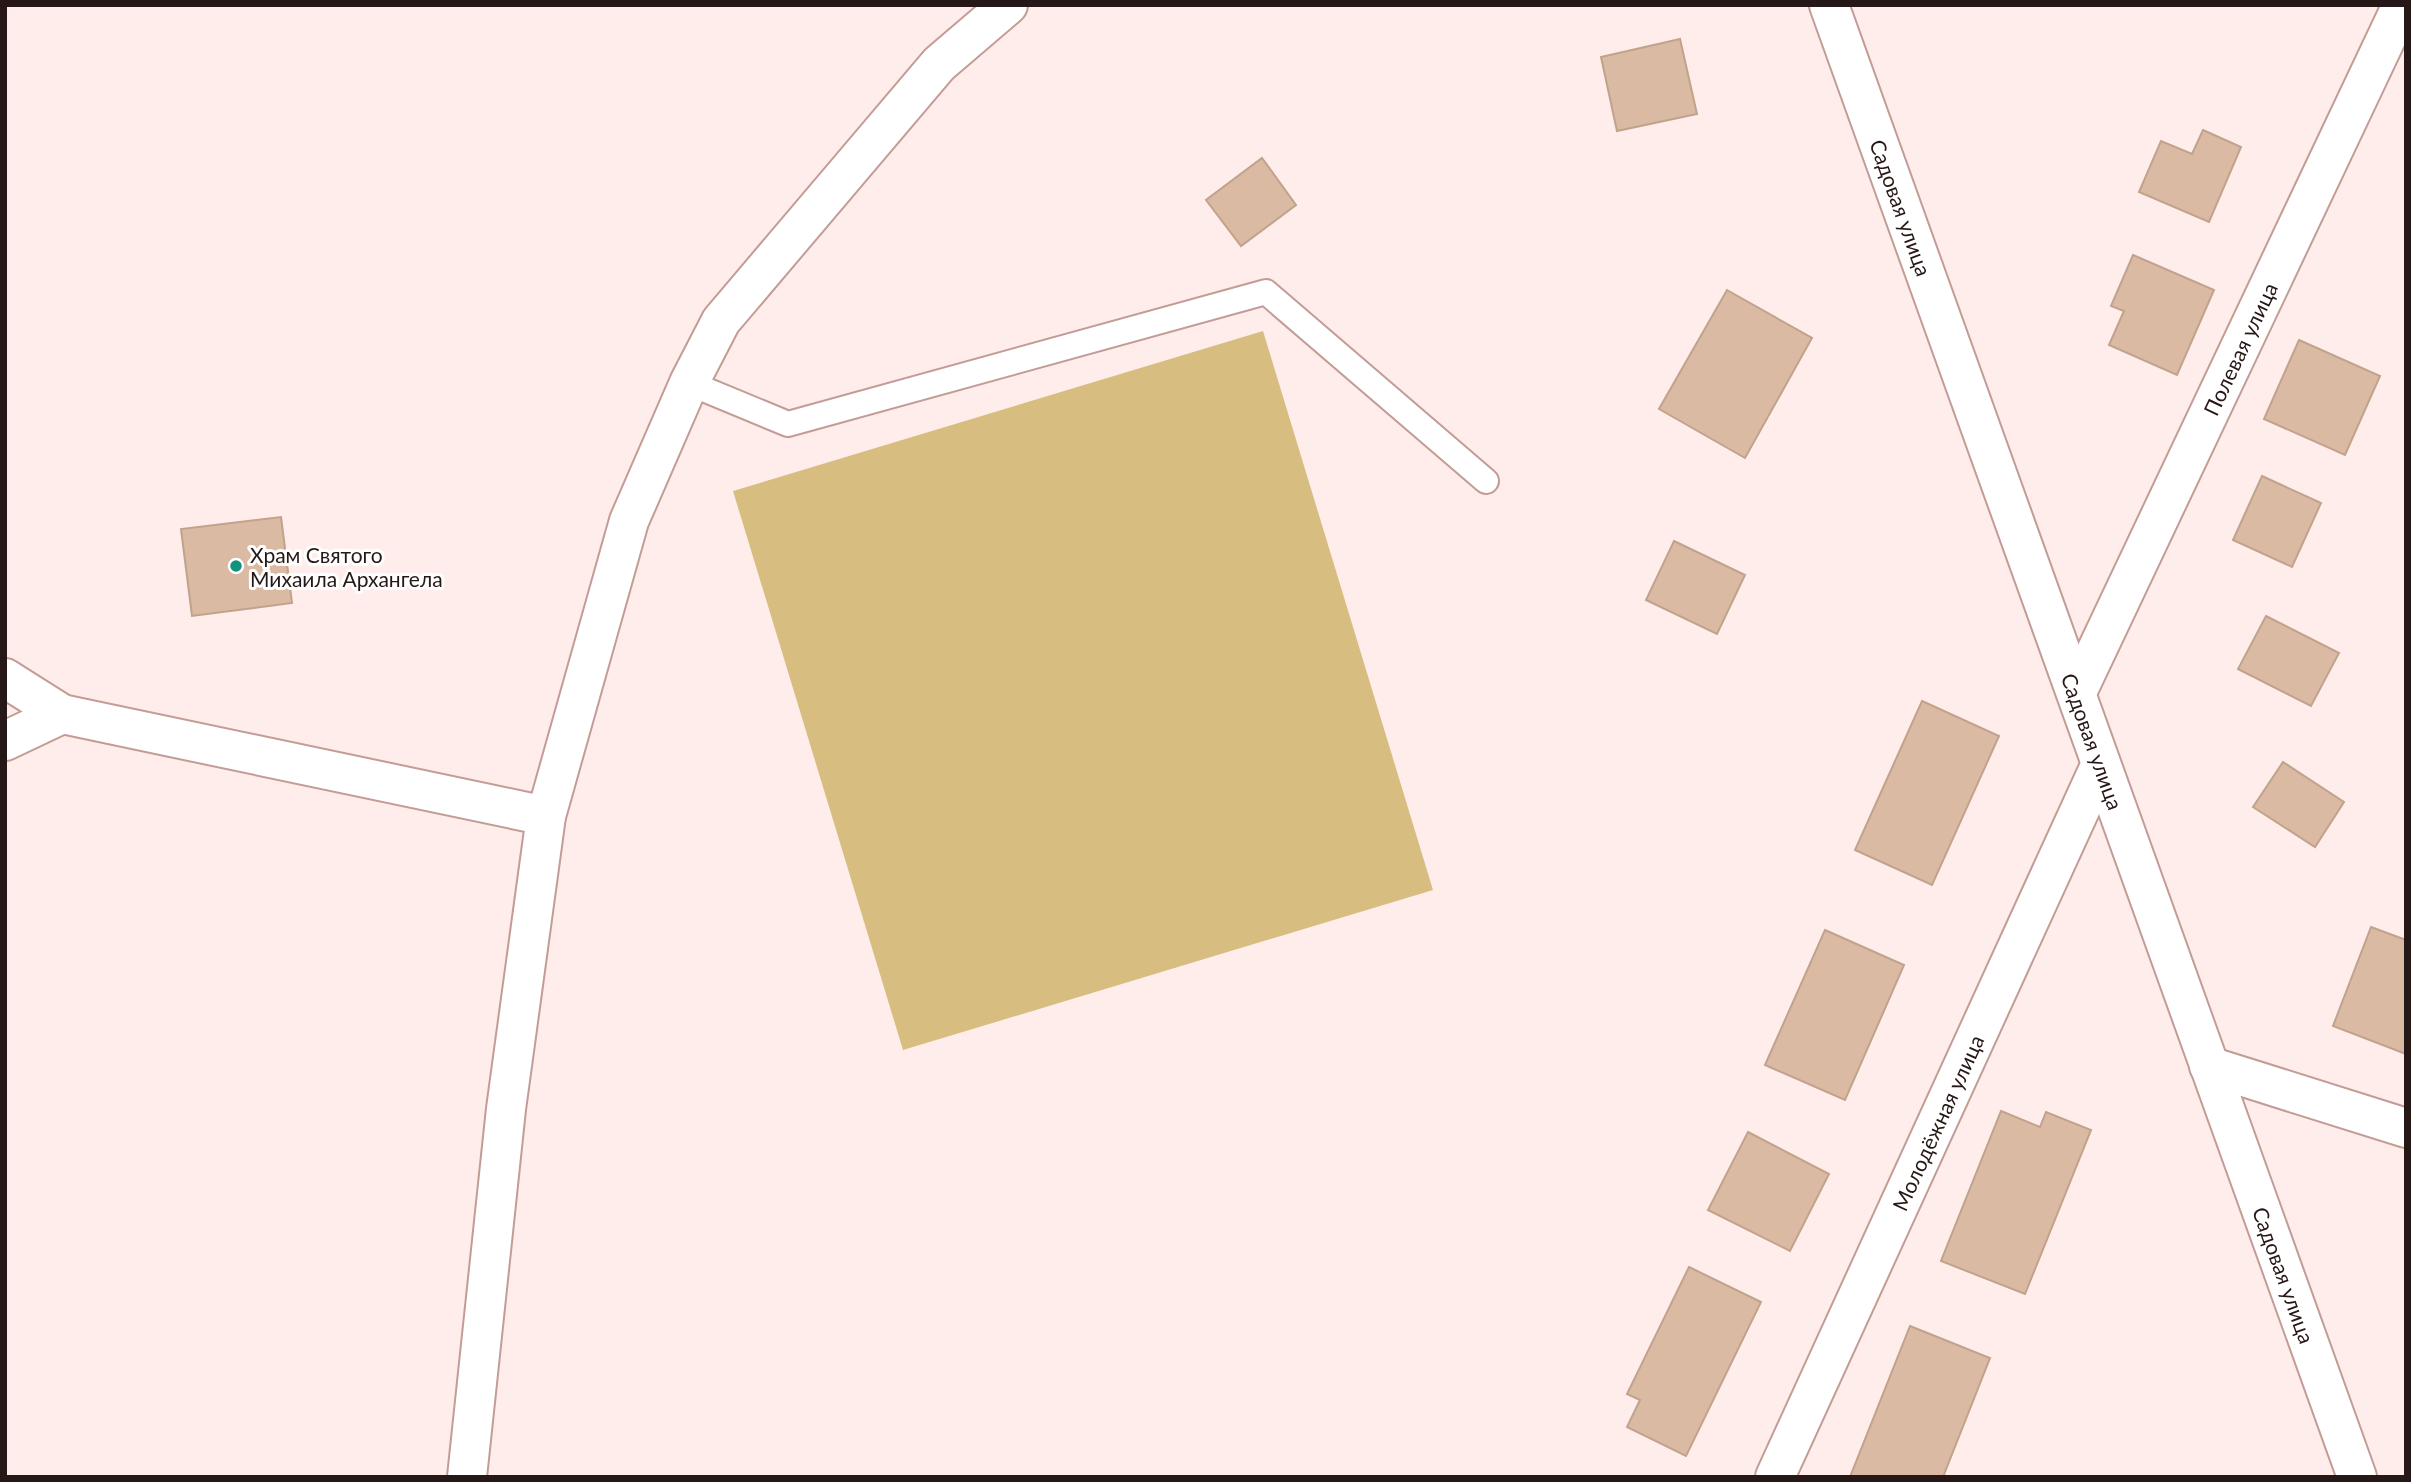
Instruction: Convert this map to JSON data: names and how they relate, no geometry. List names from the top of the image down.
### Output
{
  "streets": {
    "main road": ["Садовая улица", "Полевая улица", "Молодёжная улица"]
  },
  "crossings": [
    ["Садовая улица", "Полевая улица"],
    ["Садовая улица", "Молодёжная улица"]
  ],
  "places": ["Храм Святого Михаила Архангела"]
}
